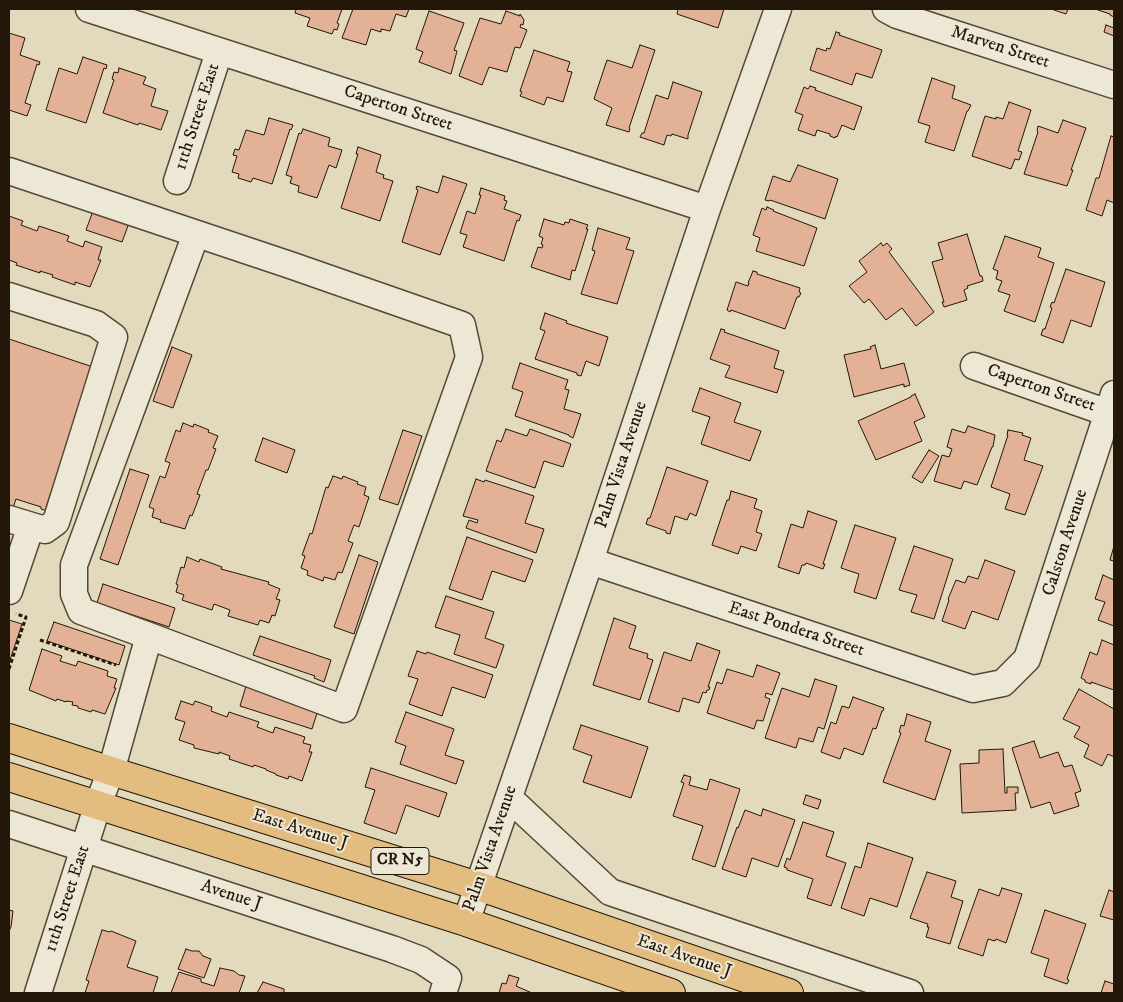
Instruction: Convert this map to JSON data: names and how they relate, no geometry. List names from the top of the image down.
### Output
{
  "streets": {
    "main road": ["East Avenue J", "CR N5"],
    "street": [
      "Marven Street",
      "Caperton Street",
      "11th Street East",
      "Palm Vista Avenue",
      "Calston Avenue",
      "East Pondera Street",
      "Avenue J"
    ]
  },
  "crossings": [
    ["Caperton Street", "11th Street East"],
    ["Caperton Street", "Palm Vista Avenue"],
    ["Caperton Street", "Calston Avenue"],
    ["11th Street East", "East Avenue J"],
    ["11th Street East", "Avenue J"],
    ["Palm Vista Avenue", "East Pondera Street"],
    ["Palm Vista Avenue", "East Avenue J"],
    ["Calston Avenue", "East Pondera Street"]
  ]
}
